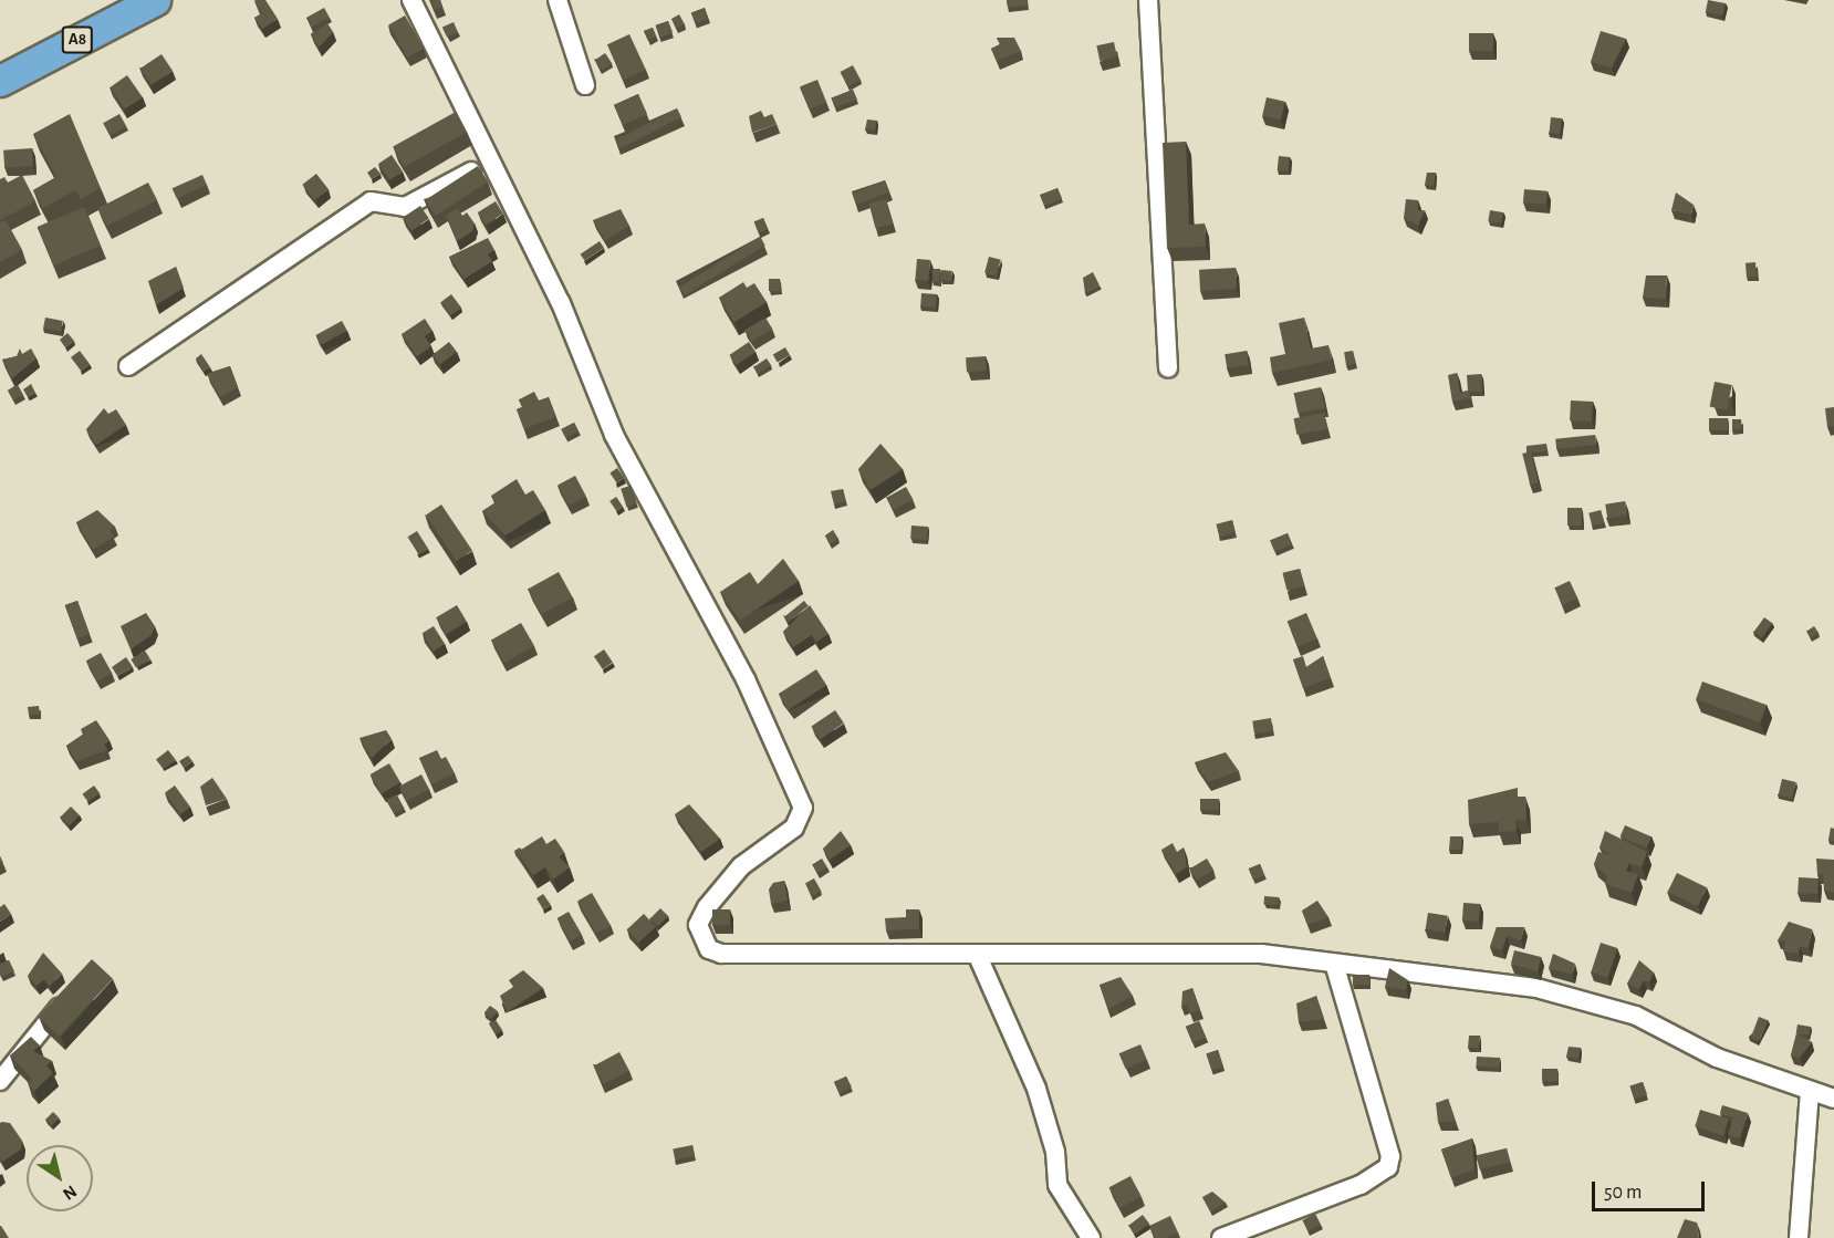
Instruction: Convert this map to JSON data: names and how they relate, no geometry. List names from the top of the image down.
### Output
{
  "streets": {
    "highway": ["A8"]
  },
  "scale_bar": "50 m",
  "north": "bottom right"
}
